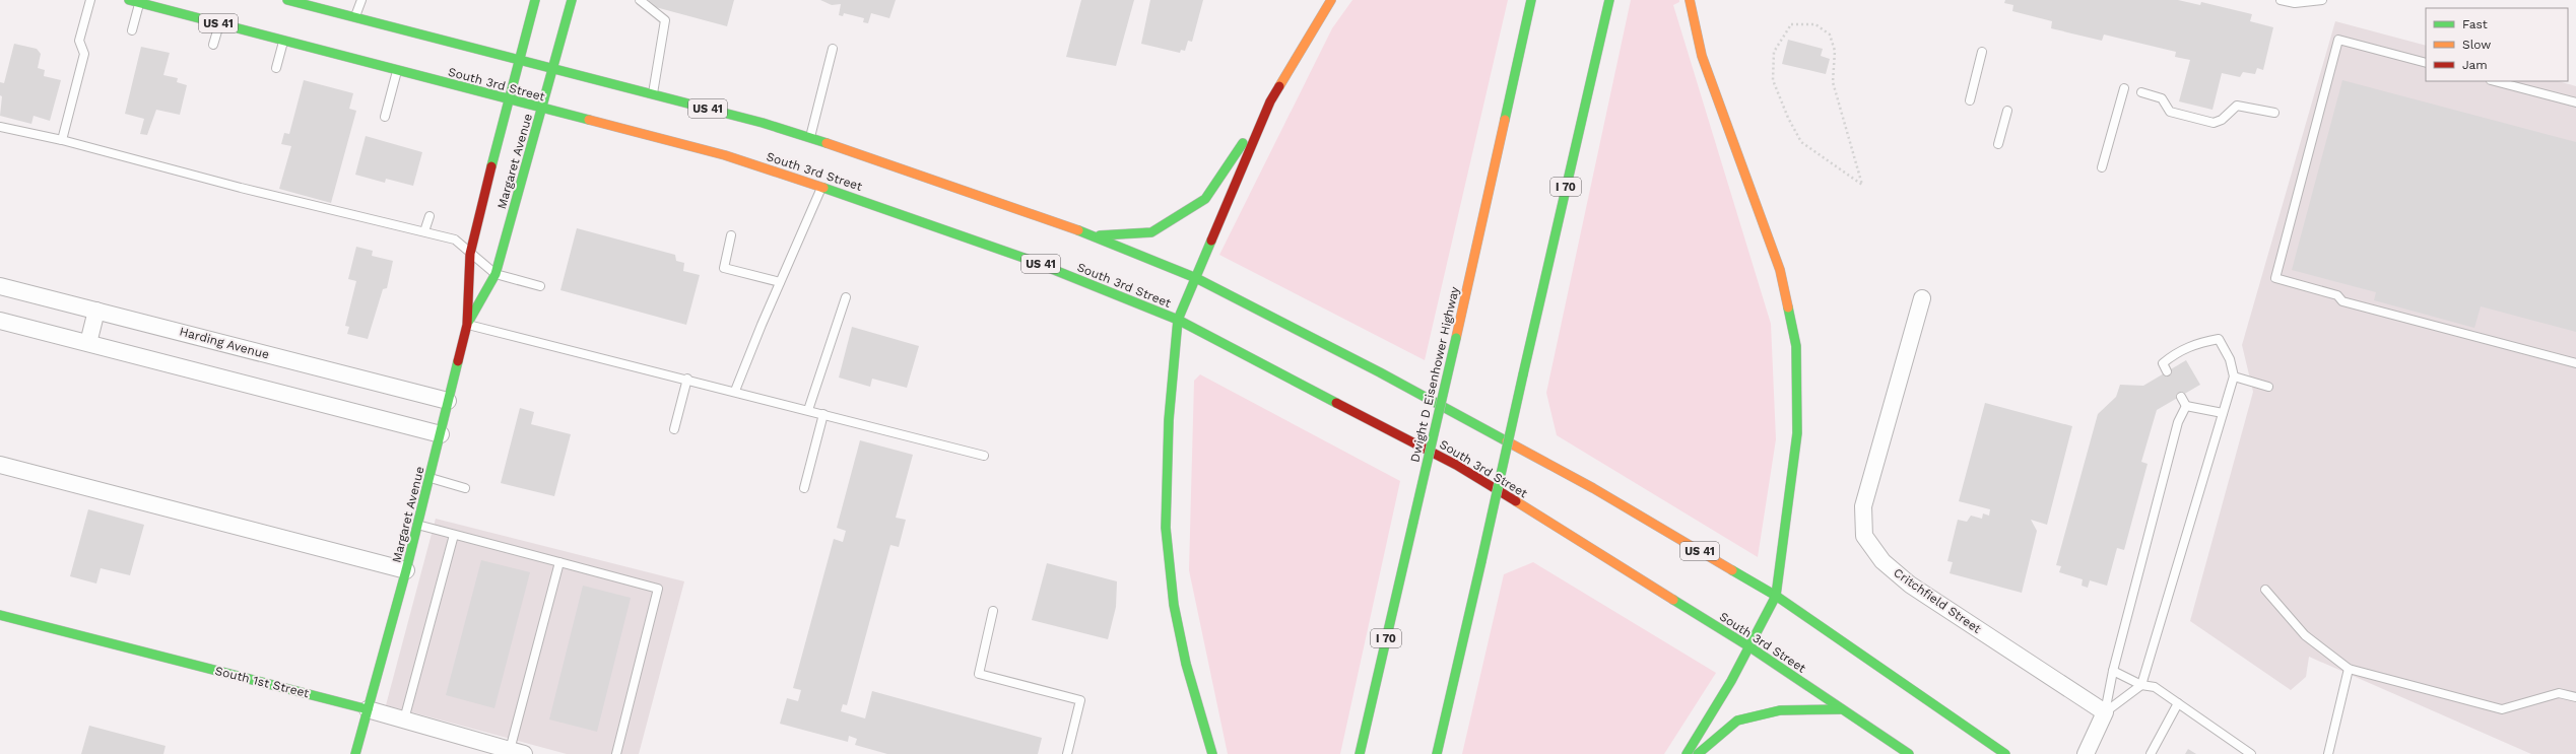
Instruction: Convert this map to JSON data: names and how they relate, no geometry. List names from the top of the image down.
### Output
{
  "streets": {
    "main road": [
      "US 41",
      "South 3rd Street",
      "Margaret Avenue",
      "I 70",
      "Dwight D Eisenhower Highway",
      "South 1st Street"
    ],
    "street": ["Harding Avenue", "Critchfield Street"]
  },
  "crossings": [
    ["US 41", "Margaret Avenue"],
    ["South 3rd Street", "Margaret Avenue"],
    ["Margaret Avenue", "Harding Avenue"],
    ["Margaret Avenue", "South 1st Street"]
  ],
  "legend": ["Fast", "Slow", "Jam"]
}
